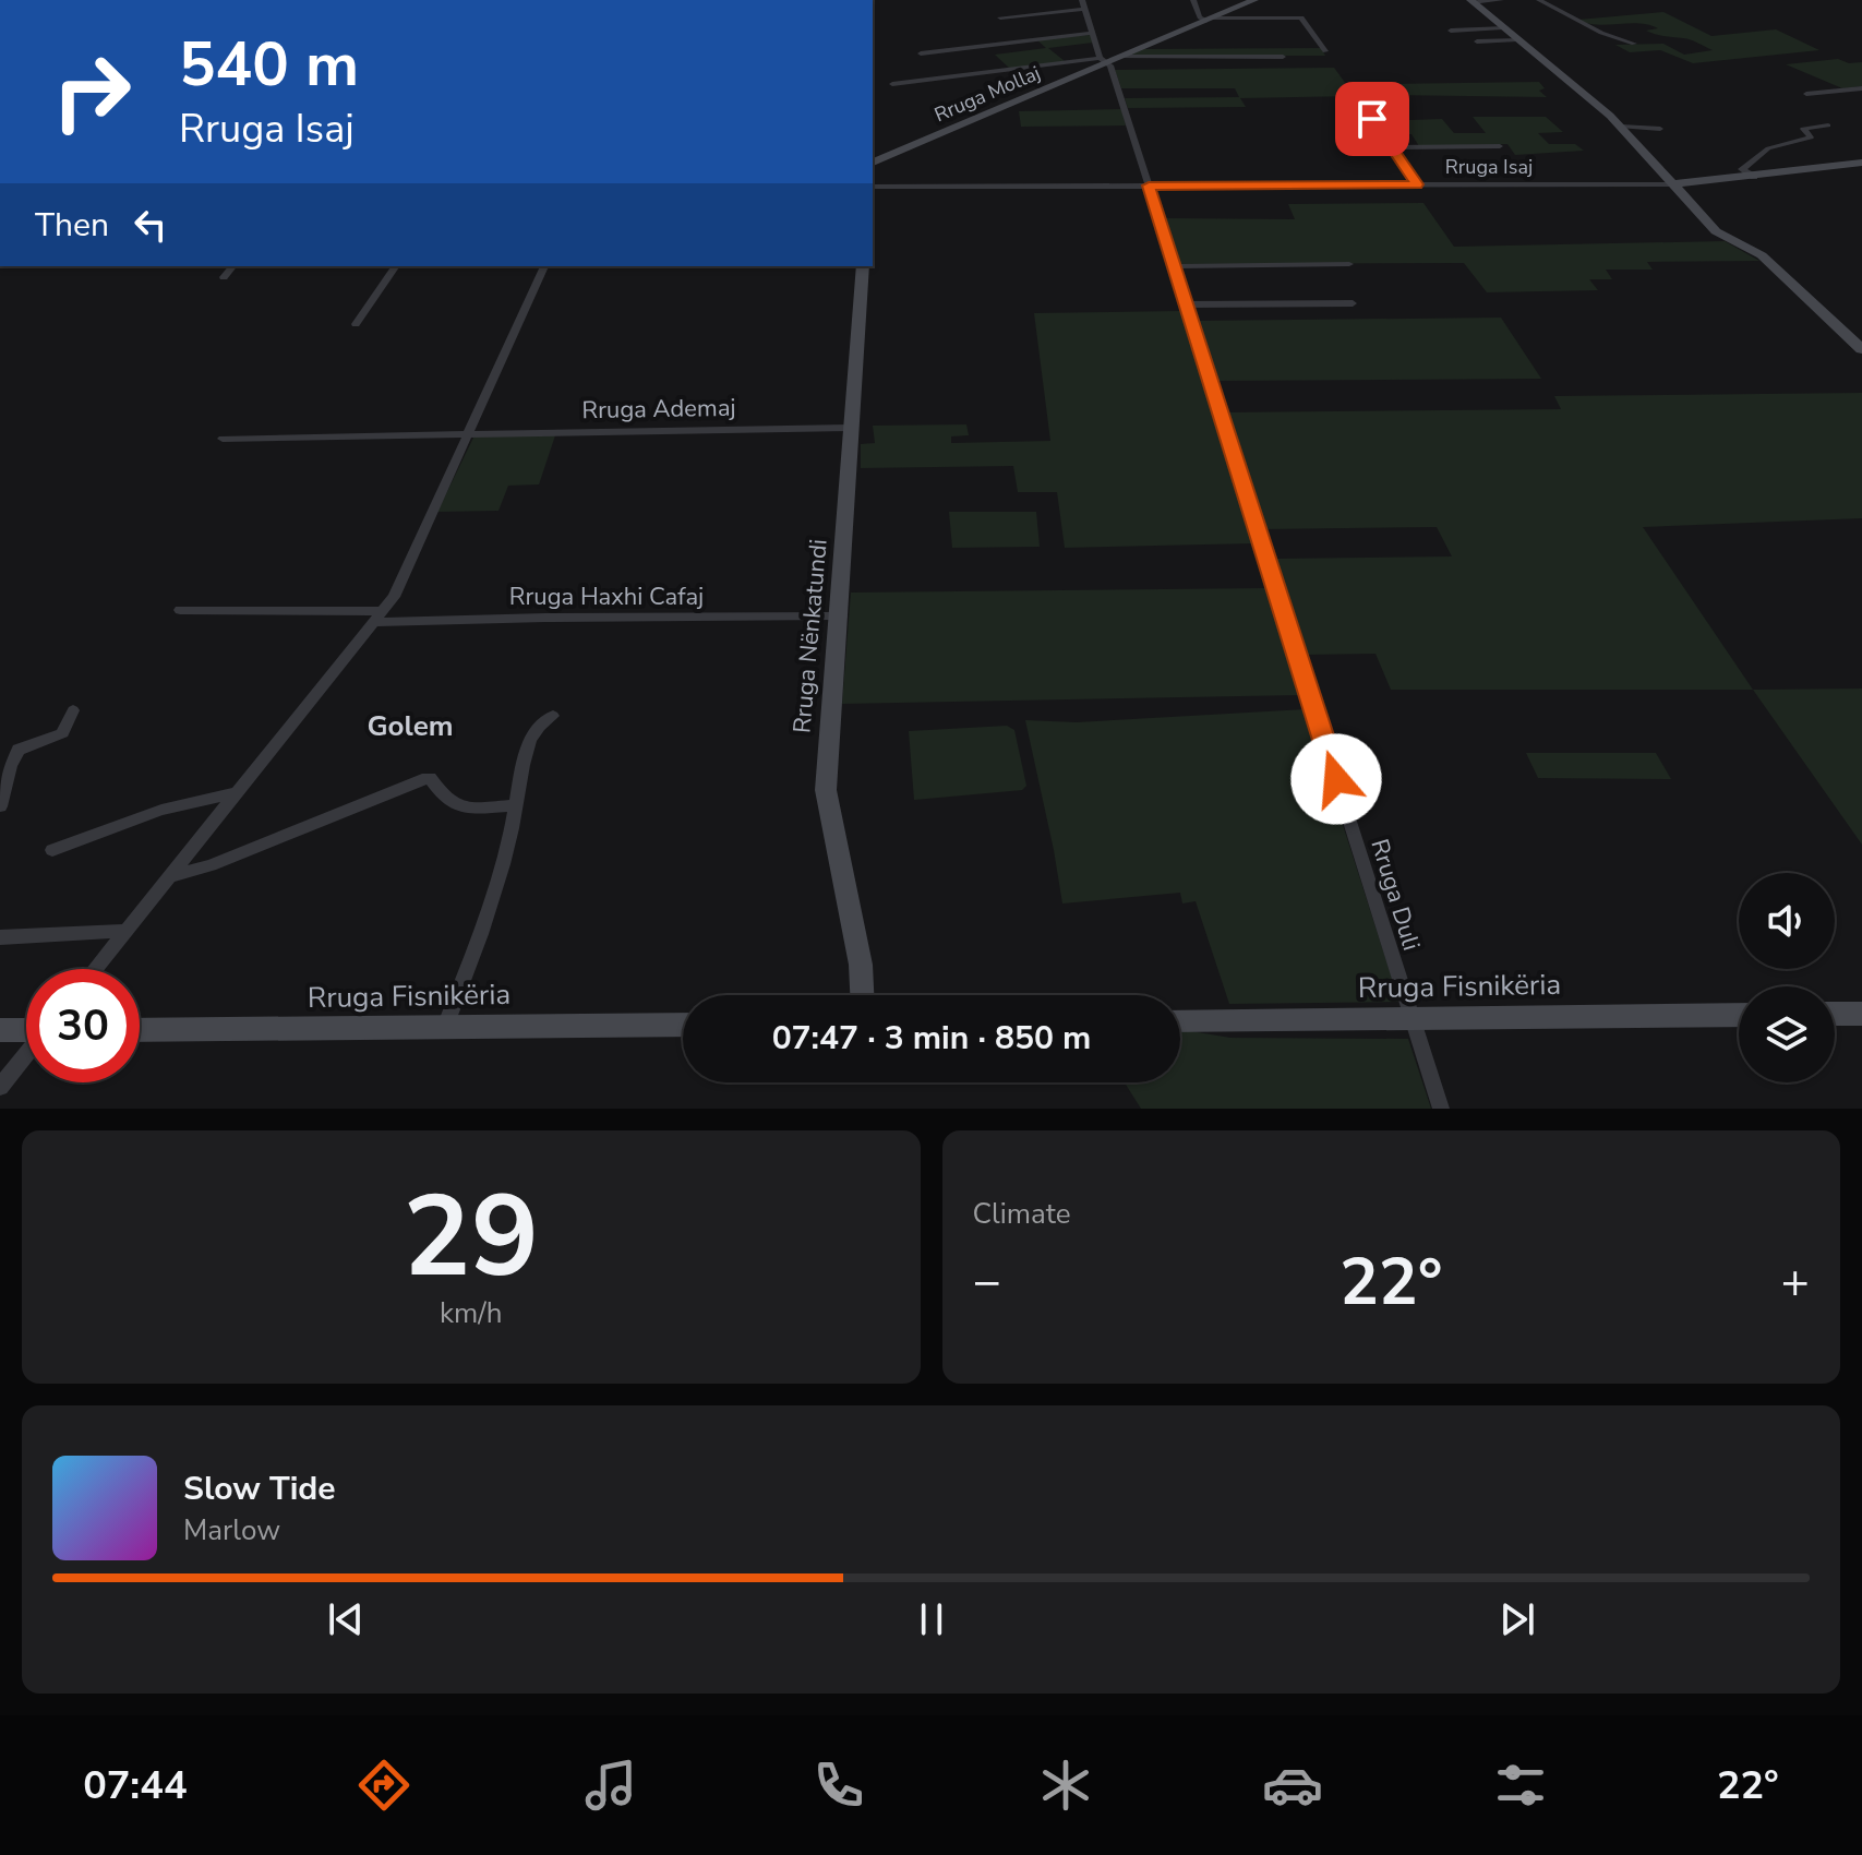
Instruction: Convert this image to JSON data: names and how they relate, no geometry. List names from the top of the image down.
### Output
{
  "streets": {
    "street": [
      "Rruga Mollaj",
      "Rruga Isaj",
      "Rruga Ademaj",
      "Rruga Haxhi Cafaj",
      "Rruga Nënkatundi",
      "Rruga Duli",
      "Rruga Fisnikëria"
    ]
  },
  "crossings": [
    ["Rruga Mollaj", "Rruga Duli"],
    ["Rruga Isaj", "Rruga Duli"],
    ["Rruga Ademaj", "Rruga Nënkatundi"],
    ["Rruga Haxhi Cafaj", "Rruga Nënkatundi"],
    ["Rruga Duli", "Rruga Fisnikëria"]
  ],
  "districts": ["Golem"],
  "page": {
    "turn": ["540 m", "Rruga Isaj"],
    "then": "Then",
    "limit": "30",
    "trip": "07:47 · 3 min · 850 m",
    "tile": [
      ["29", "km/h"],
      "Climate"
    ],
    "heat": ["−", "22°", "+"],
    "song": ["Slow Tide", "Marlow"],
    "tabs": ["07:44", "22°"]
  }
}
